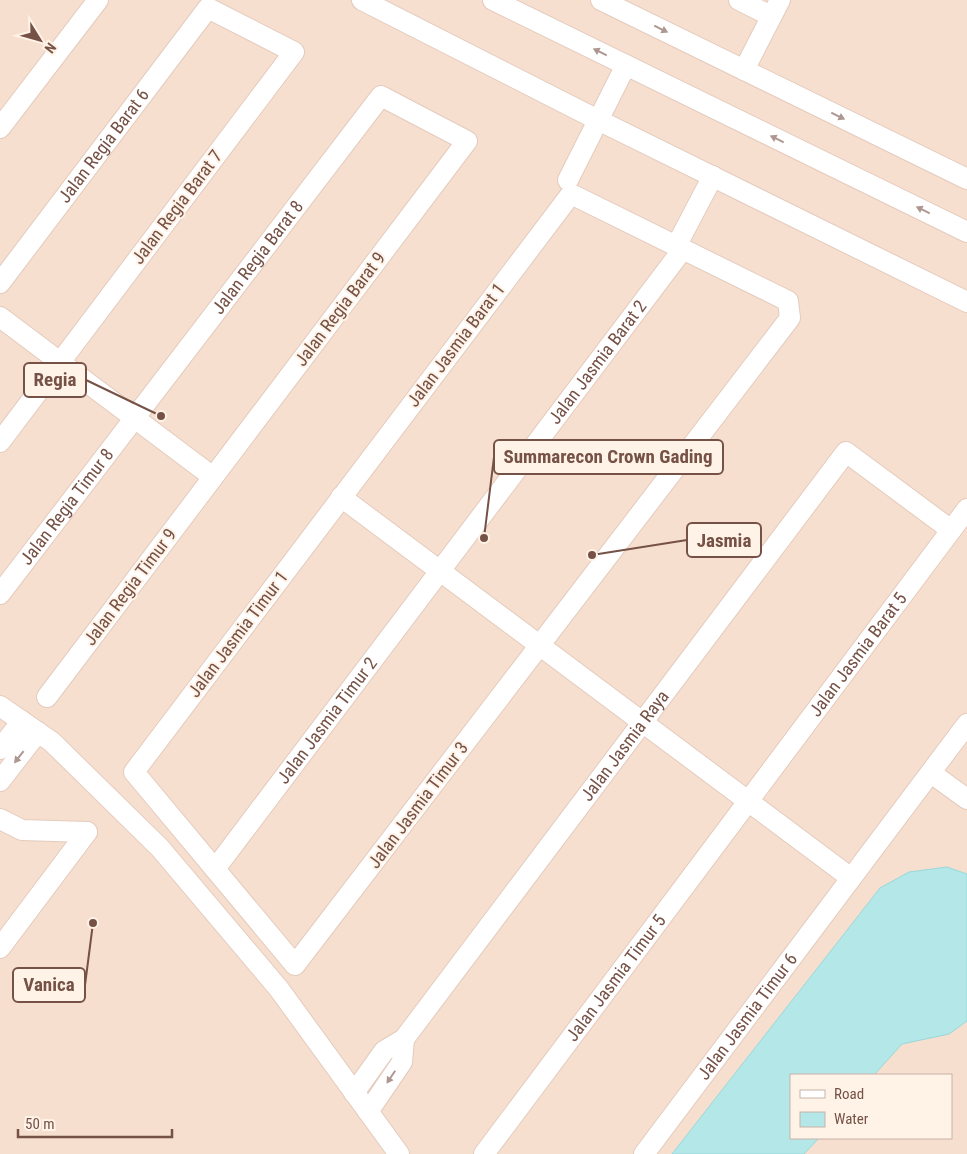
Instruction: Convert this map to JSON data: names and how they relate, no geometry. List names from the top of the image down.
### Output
{
  "streets": {
    "street": [
      "Jalan Regia Barat 6",
      "Jalan Regia Barat 7",
      "Jalan Regia Barat 8",
      "Jalan Regia Barat 9",
      "Jalan Jasmia Barat 1",
      "Jalan Jasmia Barat 2",
      "Jalan Regia Timur 8",
      "Jalan Regia Timur 9",
      "Jalan Jasmia Timur 1",
      "Jalan Jasmia Barat 5",
      "Jalan Jasmia Timur 2",
      "Jalan Jasmia Raya",
      "Jalan Jasmia Timur 3",
      "Jalan Jasmia Timur 5",
      "Jalan Jasmia Timur 6"
    ]
  },
  "crossings": [
    ["Jalan Regia Barat 6", "Jalan Regia Barat 7"],
    ["Jalan Regia Barat 8", "Jalan Regia Barat 9"],
    ["Jalan Regia Barat 8", "Jalan Regia Timur 8"],
    ["Jalan Regia Barat 9", "Jalan Regia Timur 9"],
    ["Jalan Jasmia Barat 1", "Jalan Jasmia Timur 1"],
    ["Jalan Jasmia Barat 2", "Jalan Jasmia Timur 2"],
    ["Jalan Jasmia Barat 2", "Jalan Jasmia Timur 3"],
    ["Jalan Jasmia Timur 1", "Jalan Jasmia Timur 2"],
    ["Jalan Jasmia Timur 1", "Jalan Jasmia Timur 3"],
    ["Jalan Jasmia Barat 5", "Jalan Jasmia Raya"],
    ["Jalan Jasmia Barat 5", "Jalan Jasmia Timur 5"],
    ["Jalan Jasmia Timur 2", "Jalan Jasmia Timur 3"]
  ],
  "places": [
    "Regia",
    "Summarecon Crown Gading",
    "Jasmia",
    "Vanica"
  ],
  "legend": ["Road", "Water"],
  "scale_bar": "50 m",
  "north": "bottom right"
}
